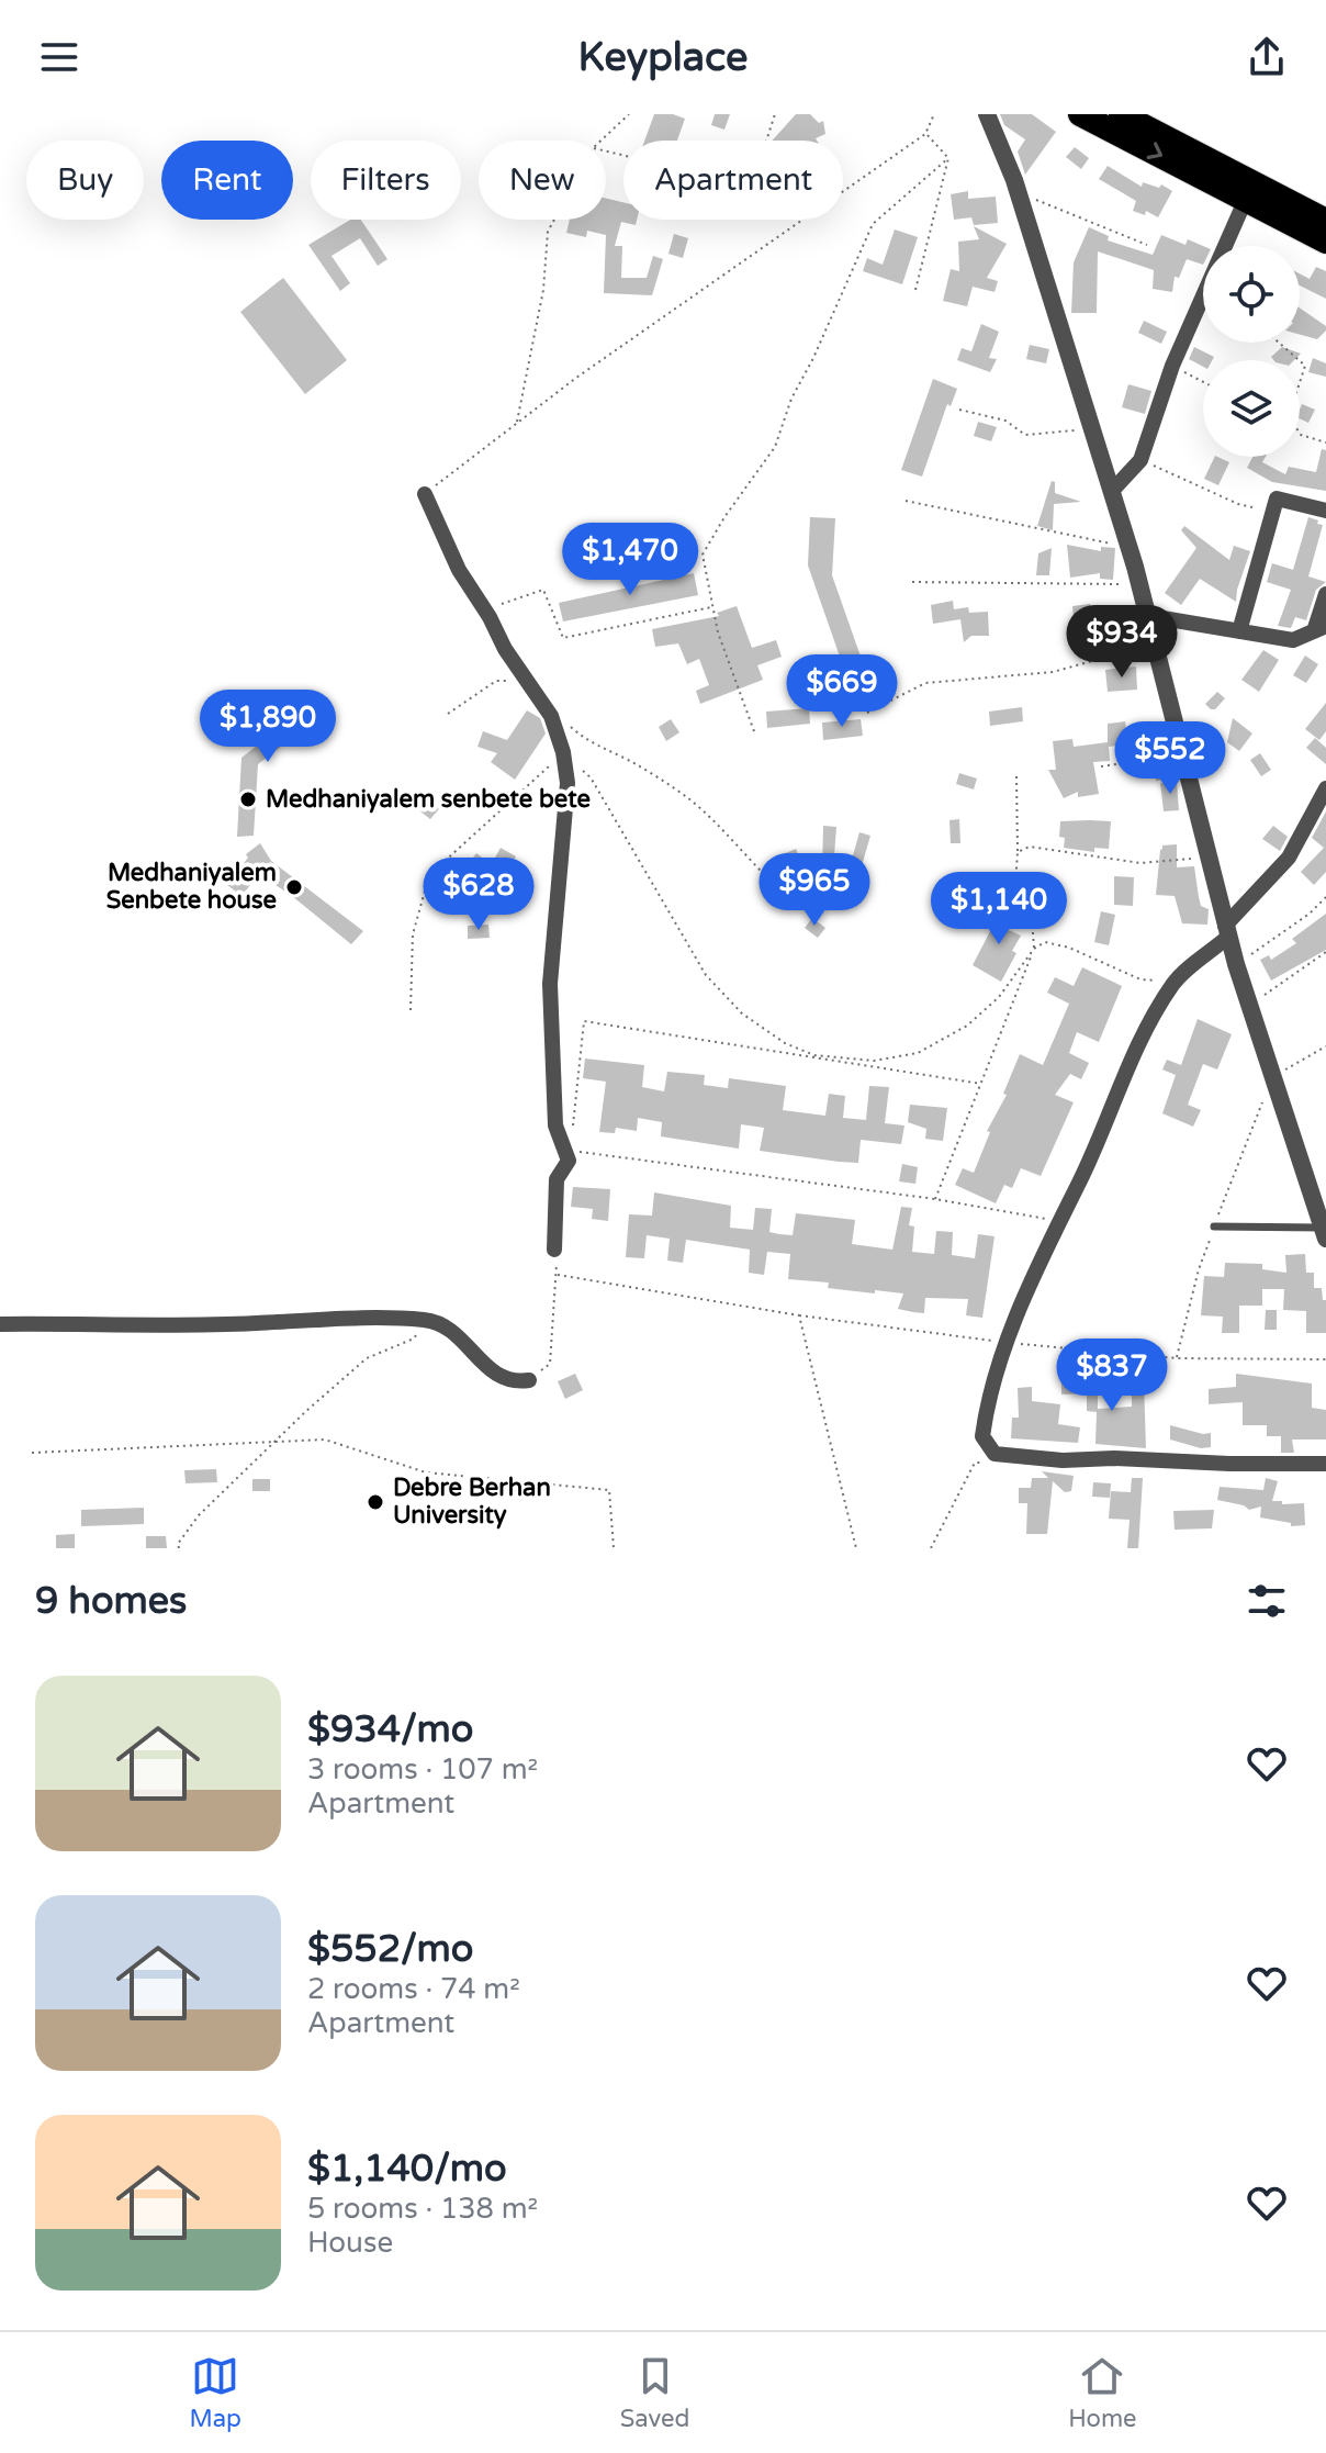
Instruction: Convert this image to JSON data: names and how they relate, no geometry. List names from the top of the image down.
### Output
{
  "places": ["Medhaniyalem senbete bete", "Medhaniyalem Senbete house", "Debre Berhan University"],
  "page": {
    "header": "Keyplace",
    "chip": [
      "Buy",
      "Rent",
      "Filters",
      "New",
      "Apartment"
    ],
    "price": [
      "$1,470",
      "$934",
      "$669",
      "$1,890",
      "$552",
      "$965",
      "$628",
      "$1,140",
      "$837"
    ],
    "heading": "9 homes",
    "list": [
      {
        "name": "$934/mo",
        "note": "3 rooms · 107 m² · Apartment"
      },
      {
        "name": "$552/mo",
        "note": "2 rooms · 74 m² · Apartment"
      },
      {
        "name": "$1,140/mo",
        "note": "5 rooms · 138 m² · House"
      }
    ],
    "tabs": ["Map", "Saved", "Home"]
  }
}
